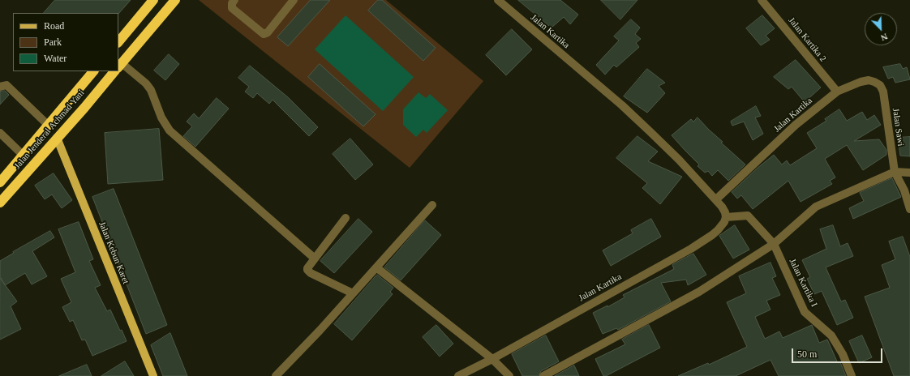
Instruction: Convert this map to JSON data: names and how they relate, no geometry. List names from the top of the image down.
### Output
{
  "streets": {
    "highway": ["Jalan Jenderal Achmad Yani"],
    "main road": ["Jalan Kebun Karet"],
    "street": [
      "Jalan Kartika",
      "Jalan Kartika 2",
      "Jalan Sawi",
      "Jalan Kartika I"
    ]
  },
  "crossings": [
    ["Jalan Kartika", "Jalan Kartika 2"],
    ["Jalan Kartika", "Jalan Sawi"],
    ["Jalan Kartika", "Jalan Kartika I"],
    ["Jalan Jenderal Achmad Yani", "Jalan Kebun Karet"]
  ],
  "legend": ["Road", "Park", "Water"],
  "scale_bar": "50 m",
  "north": "bottom right"
}
